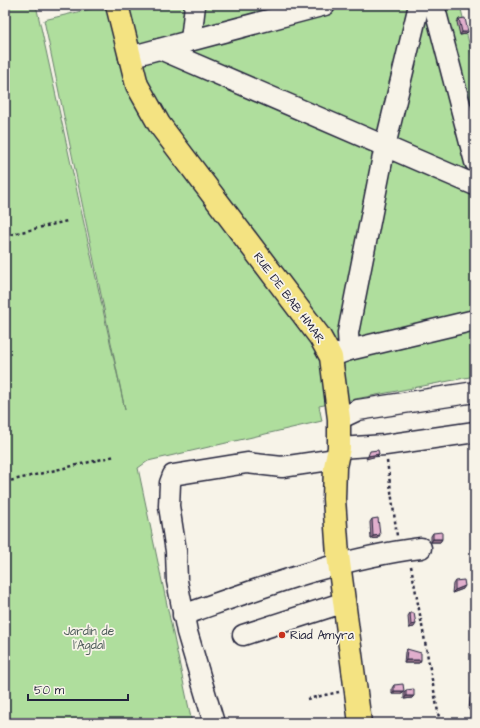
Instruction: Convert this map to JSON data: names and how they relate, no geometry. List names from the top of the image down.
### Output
{
  "streets": {
    "main road": ["RUE DE BAB HMAR"]
  },
  "parks": ["Jardin de l'Agdal"],
  "places": ["Riad Amyra"],
  "scale_bar": "50 m"
}
